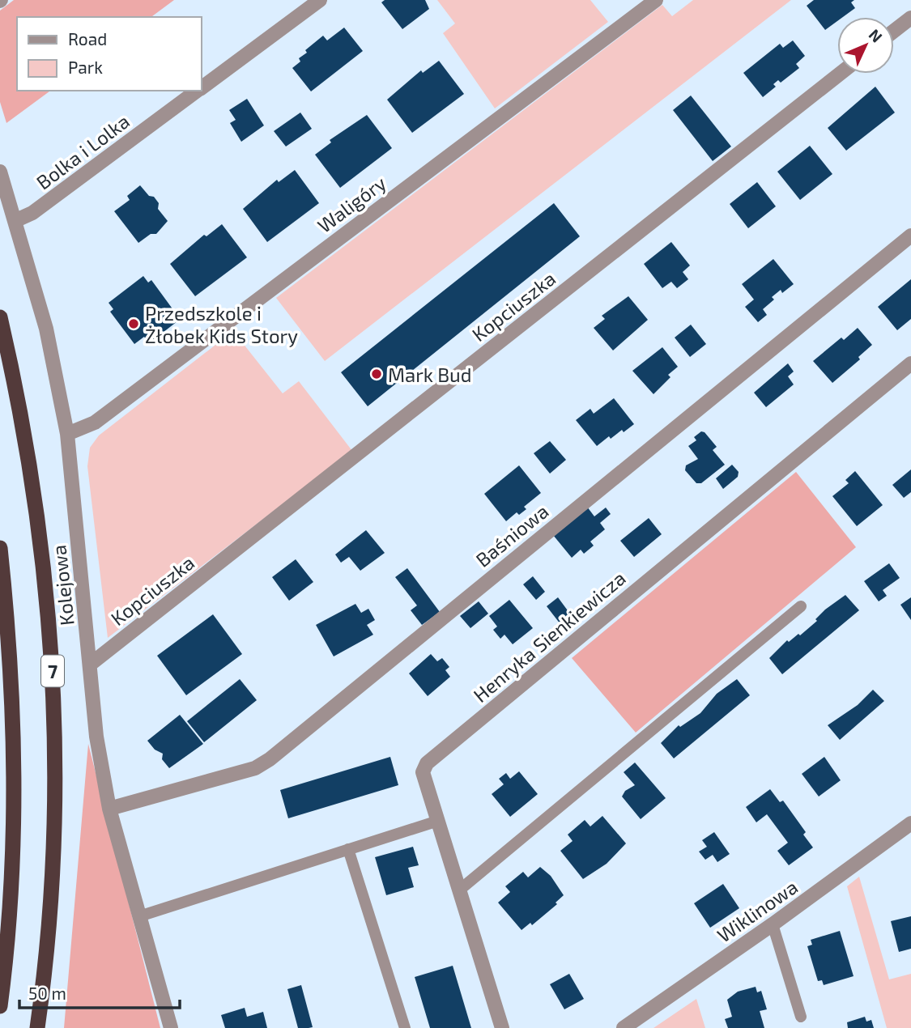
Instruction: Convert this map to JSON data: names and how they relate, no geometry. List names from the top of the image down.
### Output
{
  "streets": {
    "highway": ["Kolejowa", "7"],
    "street": [
      "Bolka i Lolka",
      "Waligóry",
      "Kopciuszka",
      "Baśniowa",
      "Henryka Sienkiewicza",
      "Wiklinowa"
    ]
  },
  "crossings": [
    ["Bolka i Lolka", "Kolejowa"],
    ["Waligóry", "Kolejowa"],
    ["Kopciuszka", "Kolejowa"],
    ["Baśniowa", "Kolejowa"]
  ],
  "places": ["Przedszkole i Żłobek Kids Story", "Mark Bud"],
  "legend": ["Road", "Park"],
  "scale_bar": "50 m",
  "north": "top right"
}
